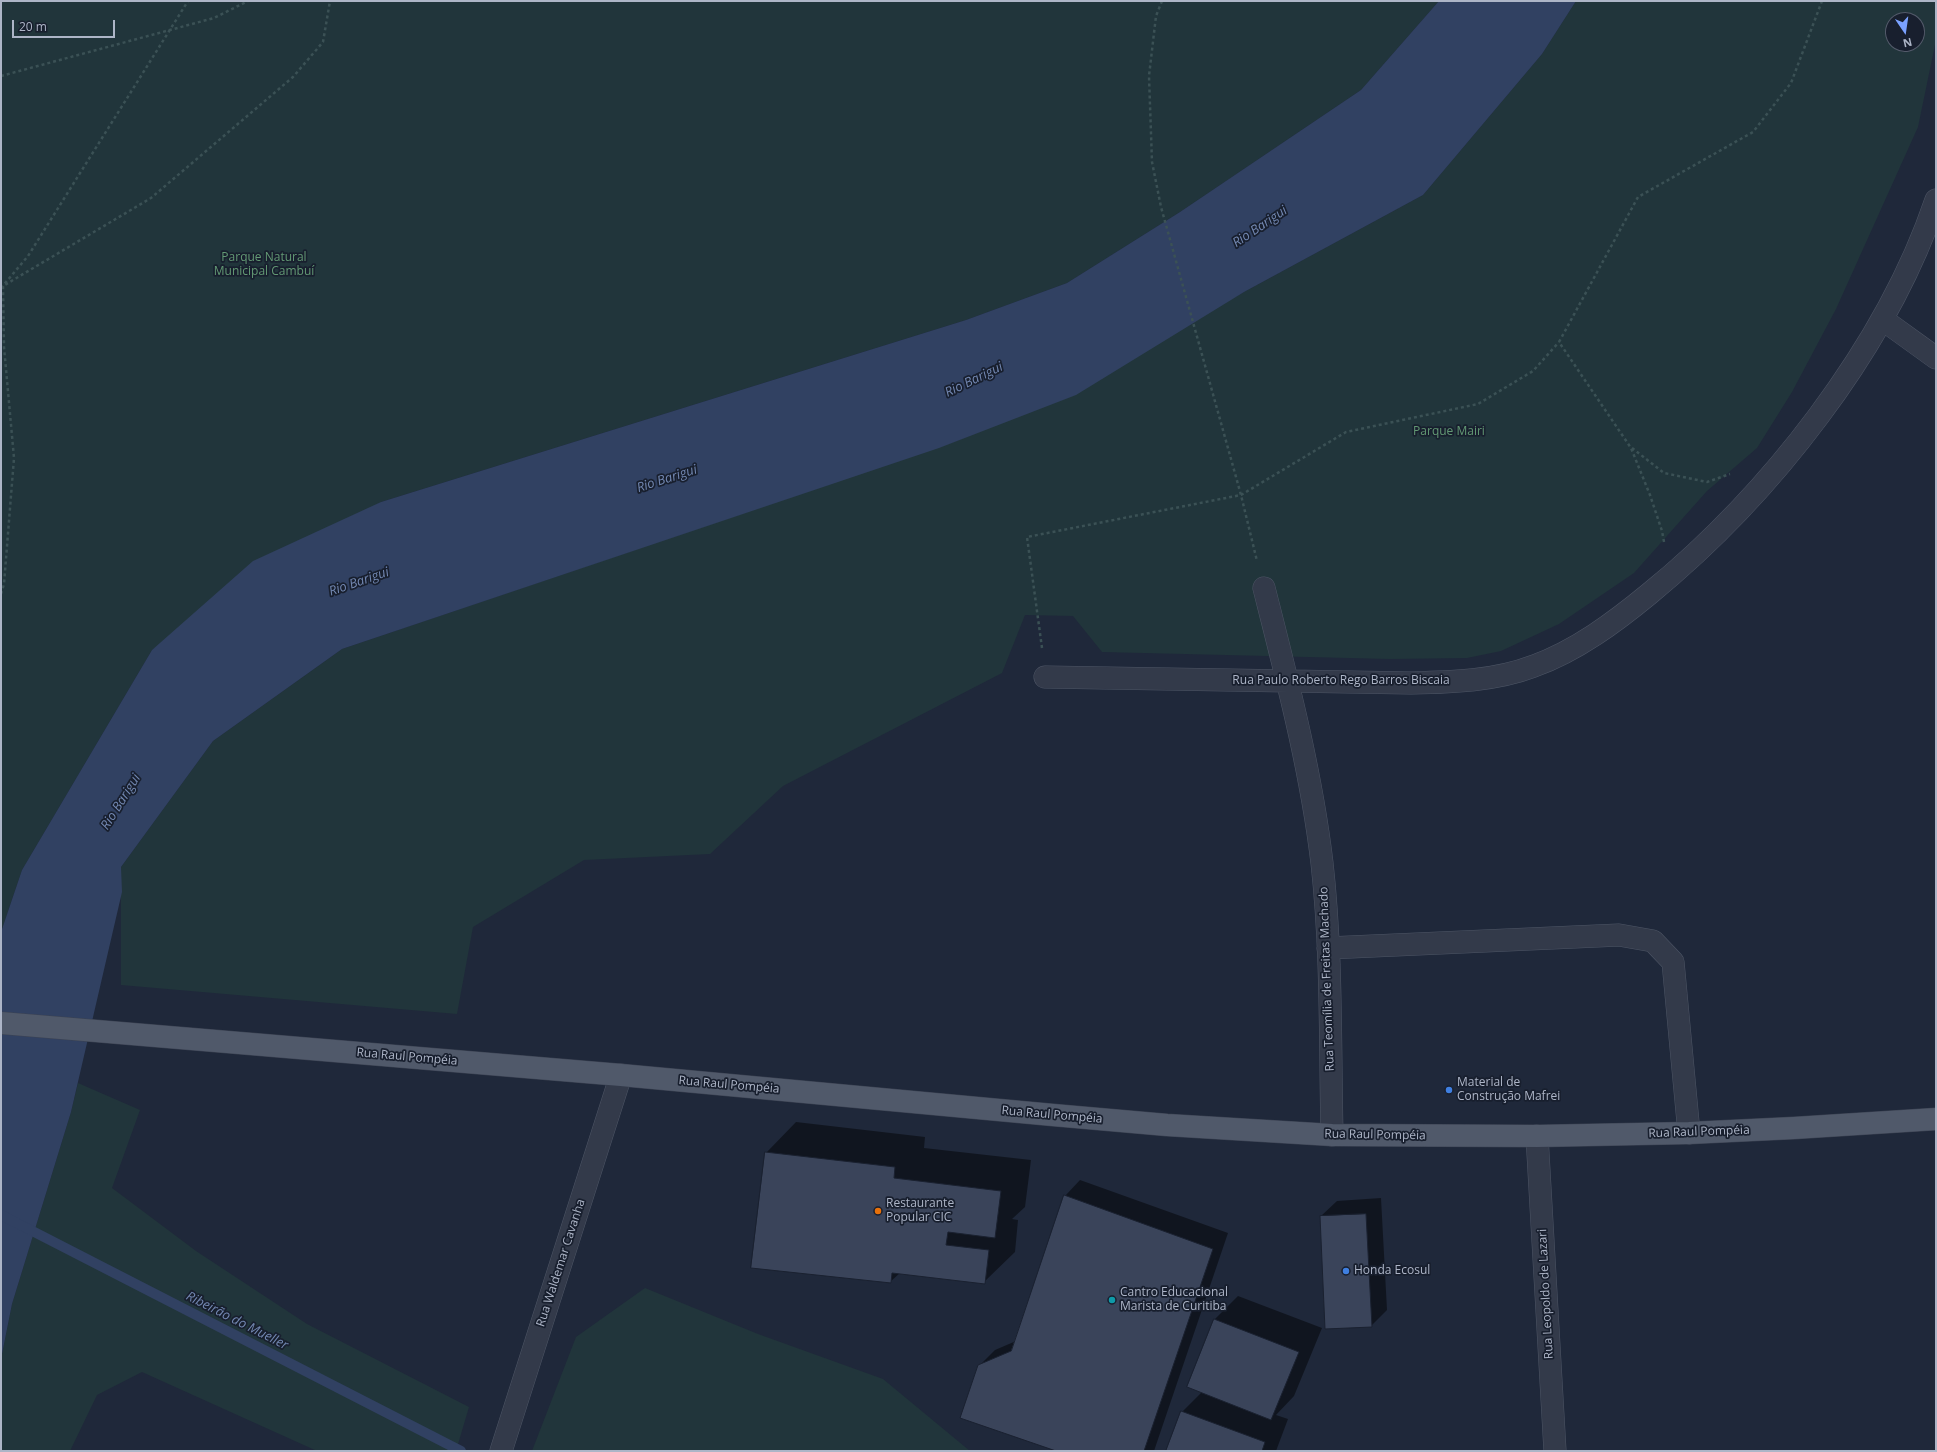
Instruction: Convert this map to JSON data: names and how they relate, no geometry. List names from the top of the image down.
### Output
{
  "streets": {
    "main road": ["Rua Raul Pompéia"],
    "street": [
      "Rua Paulo Roberto Rego Barros Biscaia",
      "Rua Teomília de Freitas Machado",
      "Rua Waldemar Cavanha",
      "Rua Leopoldo de Lazari"
    ]
  },
  "crossings": [
    ["Rua Paulo Roberto Rego Barros Biscaia", "Rua Teomília de Freitas Machado"],
    ["Rua Teomília de Freitas Machado", "Rua Raul Pompéia"],
    ["Rua Raul Pompéia", "Rua Waldemar Cavanha"],
    ["Rua Raul Pompéia", "Rua Leopoldo de Lazari"]
  ],
  "water": ["Rio Barigui", "Ribeirão do Mueller"],
  "parks": ["Parque Natural Municipal Cambuí", "Parque Mairi"],
  "places": [
    "Material de Construção Mafrei",
    "Restaurante Popular CIC",
    "Honda Ecosul",
    "Cantro Educacional Marista de Curitiba"
  ],
  "scale_bar": "20 m",
  "north": "bottom"
}
